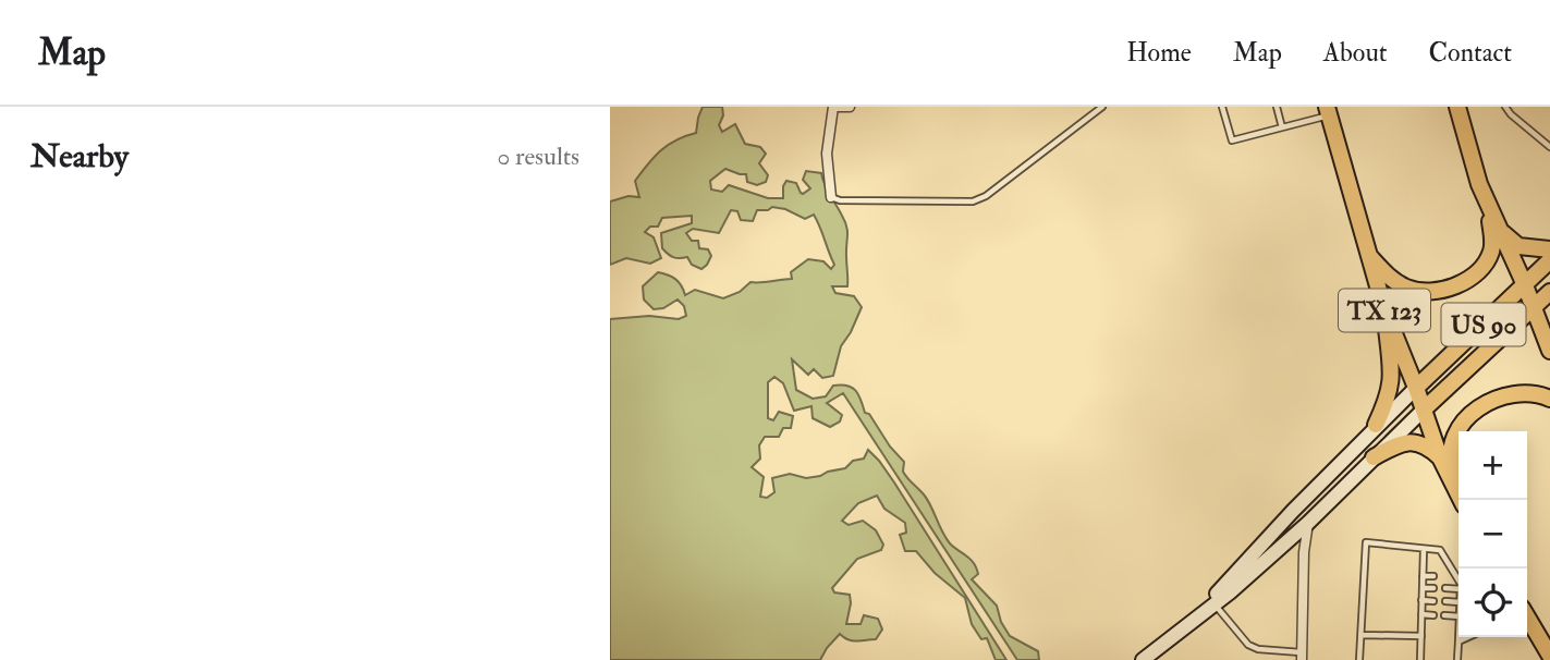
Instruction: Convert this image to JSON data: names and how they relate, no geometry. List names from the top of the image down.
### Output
{
  "streets": {
    "main road": ["TX 123", "US 90"]
  },
  "crossings": [
    ["TX 123", "US 90"]
  ],
  "page": {
    "header": "Map",
    "nav": [
      "Home",
      "Map",
      "About",
      "Contact"
    ],
    "heading": ["Nearby", "0 results"],
    "map_buttons": ["+", "−"]
  }
}
